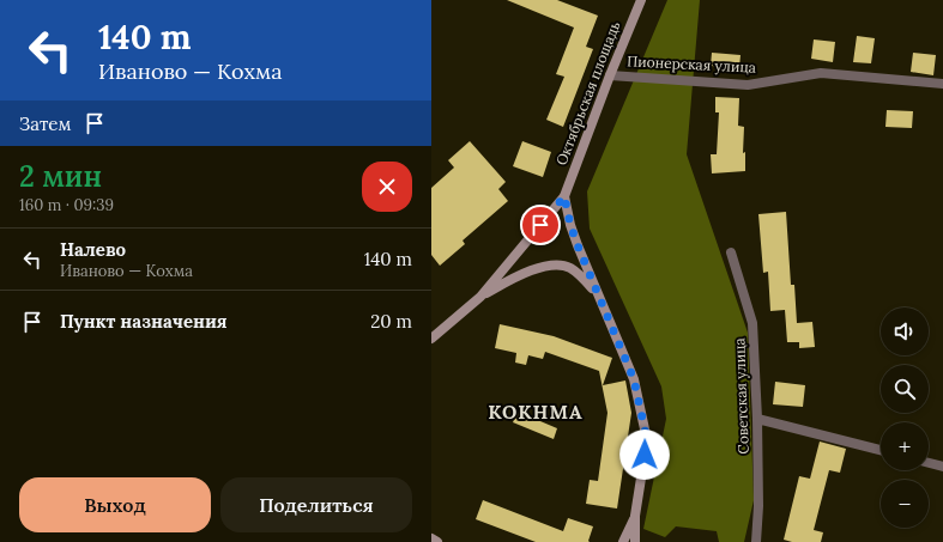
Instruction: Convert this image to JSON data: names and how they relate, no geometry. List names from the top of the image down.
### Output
{
  "streets": {
    "main road": ["Октябрьская площадь"],
    "street": ["Пионерская улица", "Советская улица"]
  },
  "crossings": [
    ["Пионерская улица", "Октябрьская площадь"]
  ],
  "districts": ["KOKHMA"],
  "page": {
    "turn": ["140 m", "Иваново — Кохма"],
    "then": "Затем",
    "heading": ["2 мин", "160 m · 09:39"],
    "list": [
      {
        "name": "Налево",
        "note": "Иваново — Кохма",
        "value": "140 m"
      },
      {
        "name": "Пункт назначения",
        "value": "20 m"
      }
    ],
    "map_buttons": ["+", "−"],
    "buttons": ["Выход", "Поделиться"]
  }
}
